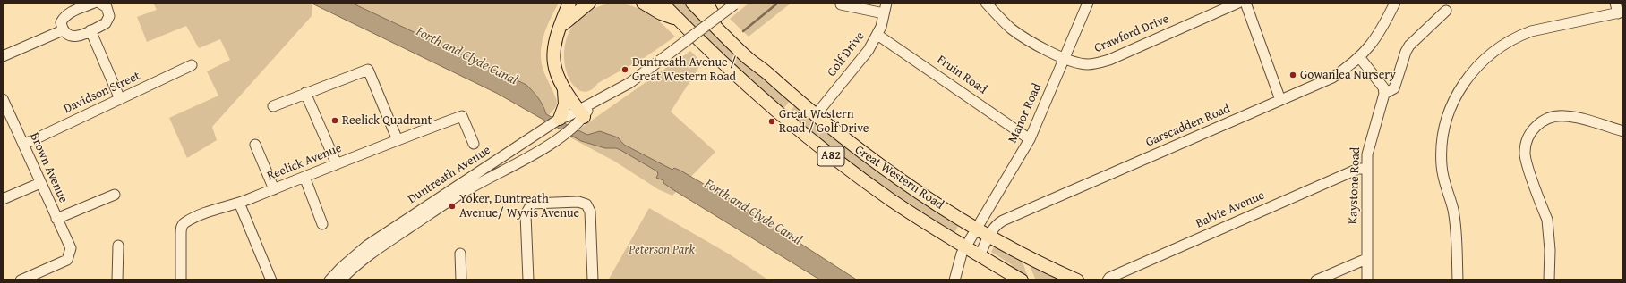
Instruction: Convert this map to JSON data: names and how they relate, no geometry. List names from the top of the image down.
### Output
{
  "streets": {
    "main road": ["A82", "Great Western Road"],
    "street": [
      "Crawford Drive",
      "Golf Drive",
      "Fruin Road",
      "Davidson Street",
      "Manor Road",
      "Garscadden Road",
      "Reelick Avenue",
      "Brown Avenue",
      "Duntreath Avenue",
      "Kaystone Road",
      "Balvie Avenue"
    ]
  },
  "crossings": [
    ["Crawford Drive", "Manor Road"],
    ["Golf Drive", "Fruin Road"],
    ["Golf Drive", "Great Western Road"],
    ["Fruin Road", "Manor Road"],
    ["Davidson Street", "Brown Avenue"],
    ["Manor Road", "Great Western Road"],
    ["Garscadden Road", "Great Western Road"],
    ["Kaystone Road", "Balvie Avenue"]
  ],
  "water": ["Forth and Clyde Canal"],
  "parks": ["Peterson Park"],
  "places": [
    "Duntreath Avenue / Great Western Road",
    "Gowanlea Nursery",
    "Reelick Quadrant",
    "Great Western Road / Golf Drive",
    "Yoker, Duntreath Avenue/ Wyvis Avenue"
  ]
}
